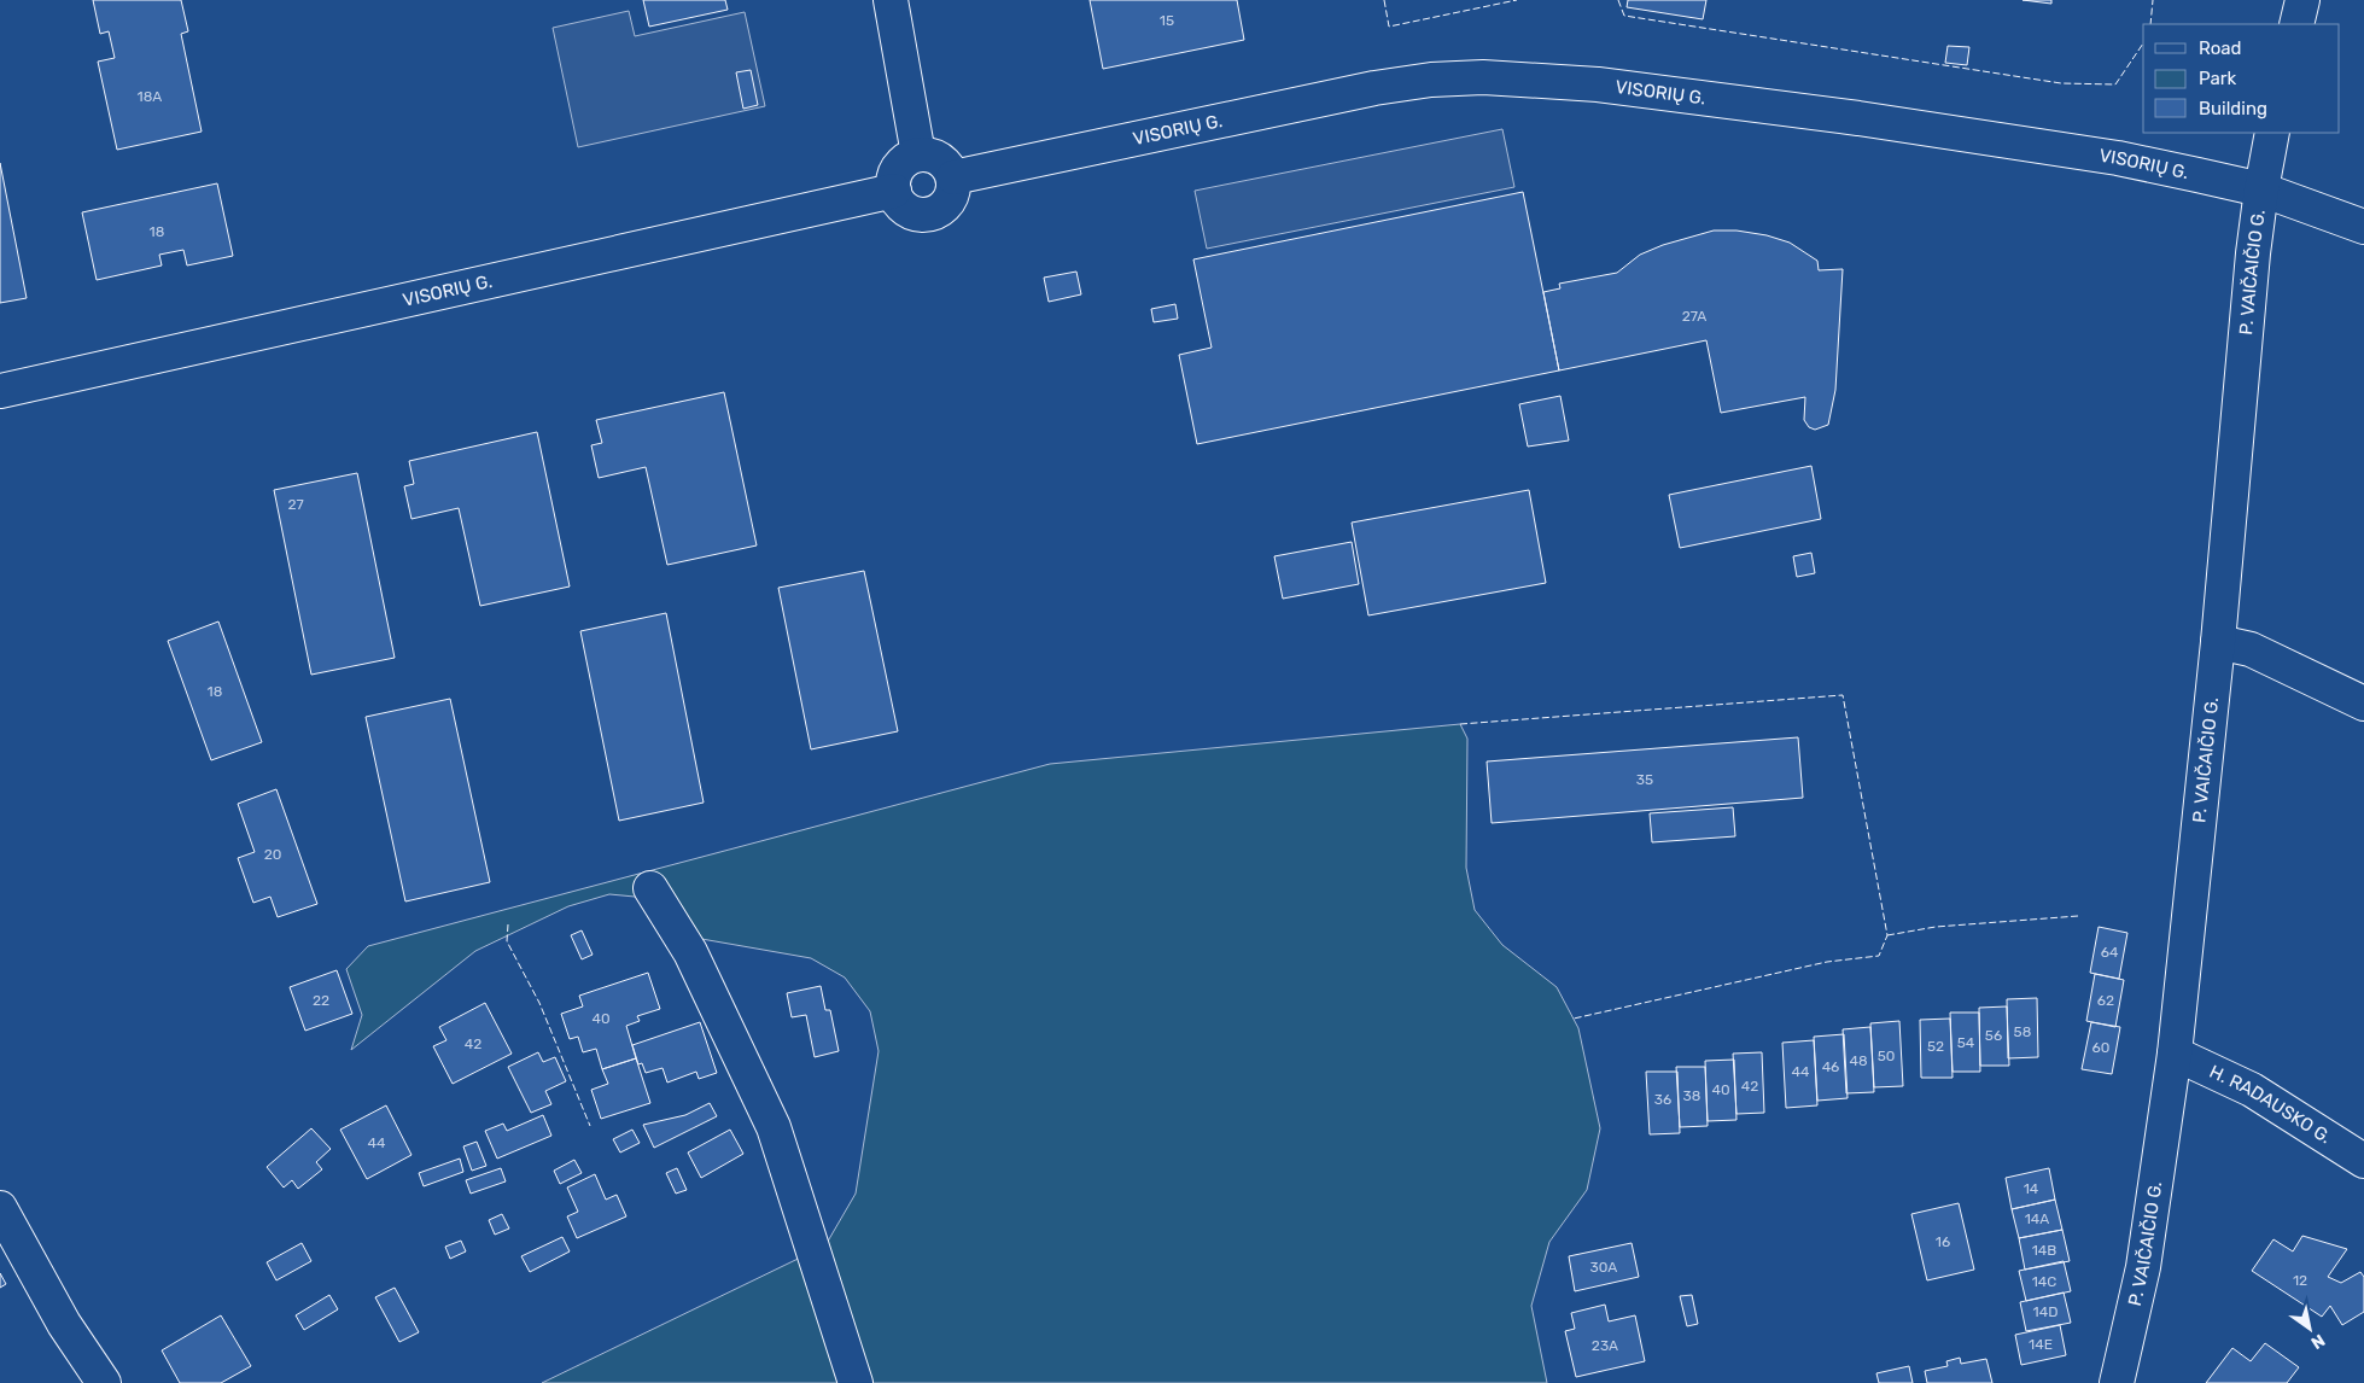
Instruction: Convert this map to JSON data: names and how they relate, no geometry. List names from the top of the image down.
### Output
{
  "streets": {
    "street": ["VISORIŲ G.", "P. VAIČAIČIO G.", "H. RADAUSKO G."]
  },
  "crossings": [
    ["VISORIŲ G.", "P. VAIČAIČIO G."],
    ["P. VAIČAIČIO G.", "H. RADAUSKO G."]
  ],
  "house_numbers": [
    "15",
    "18A",
    "18",
    "27A",
    "27",
    "18",
    "35",
    "20",
    "64",
    "22",
    "62",
    "40",
    "58",
    "56",
    "54",
    "42",
    "52",
    "60",
    "50",
    "48",
    "46",
    "44",
    "42",
    "40",
    "38",
    "36",
    "44",
    "14",
    "14A",
    "16",
    "14B",
    "30A",
    "12",
    "14C",
    "14D",
    "14E",
    "23A"
  ],
  "legend": ["Road", "Park", "Building"],
  "north": "bottom right"
}
